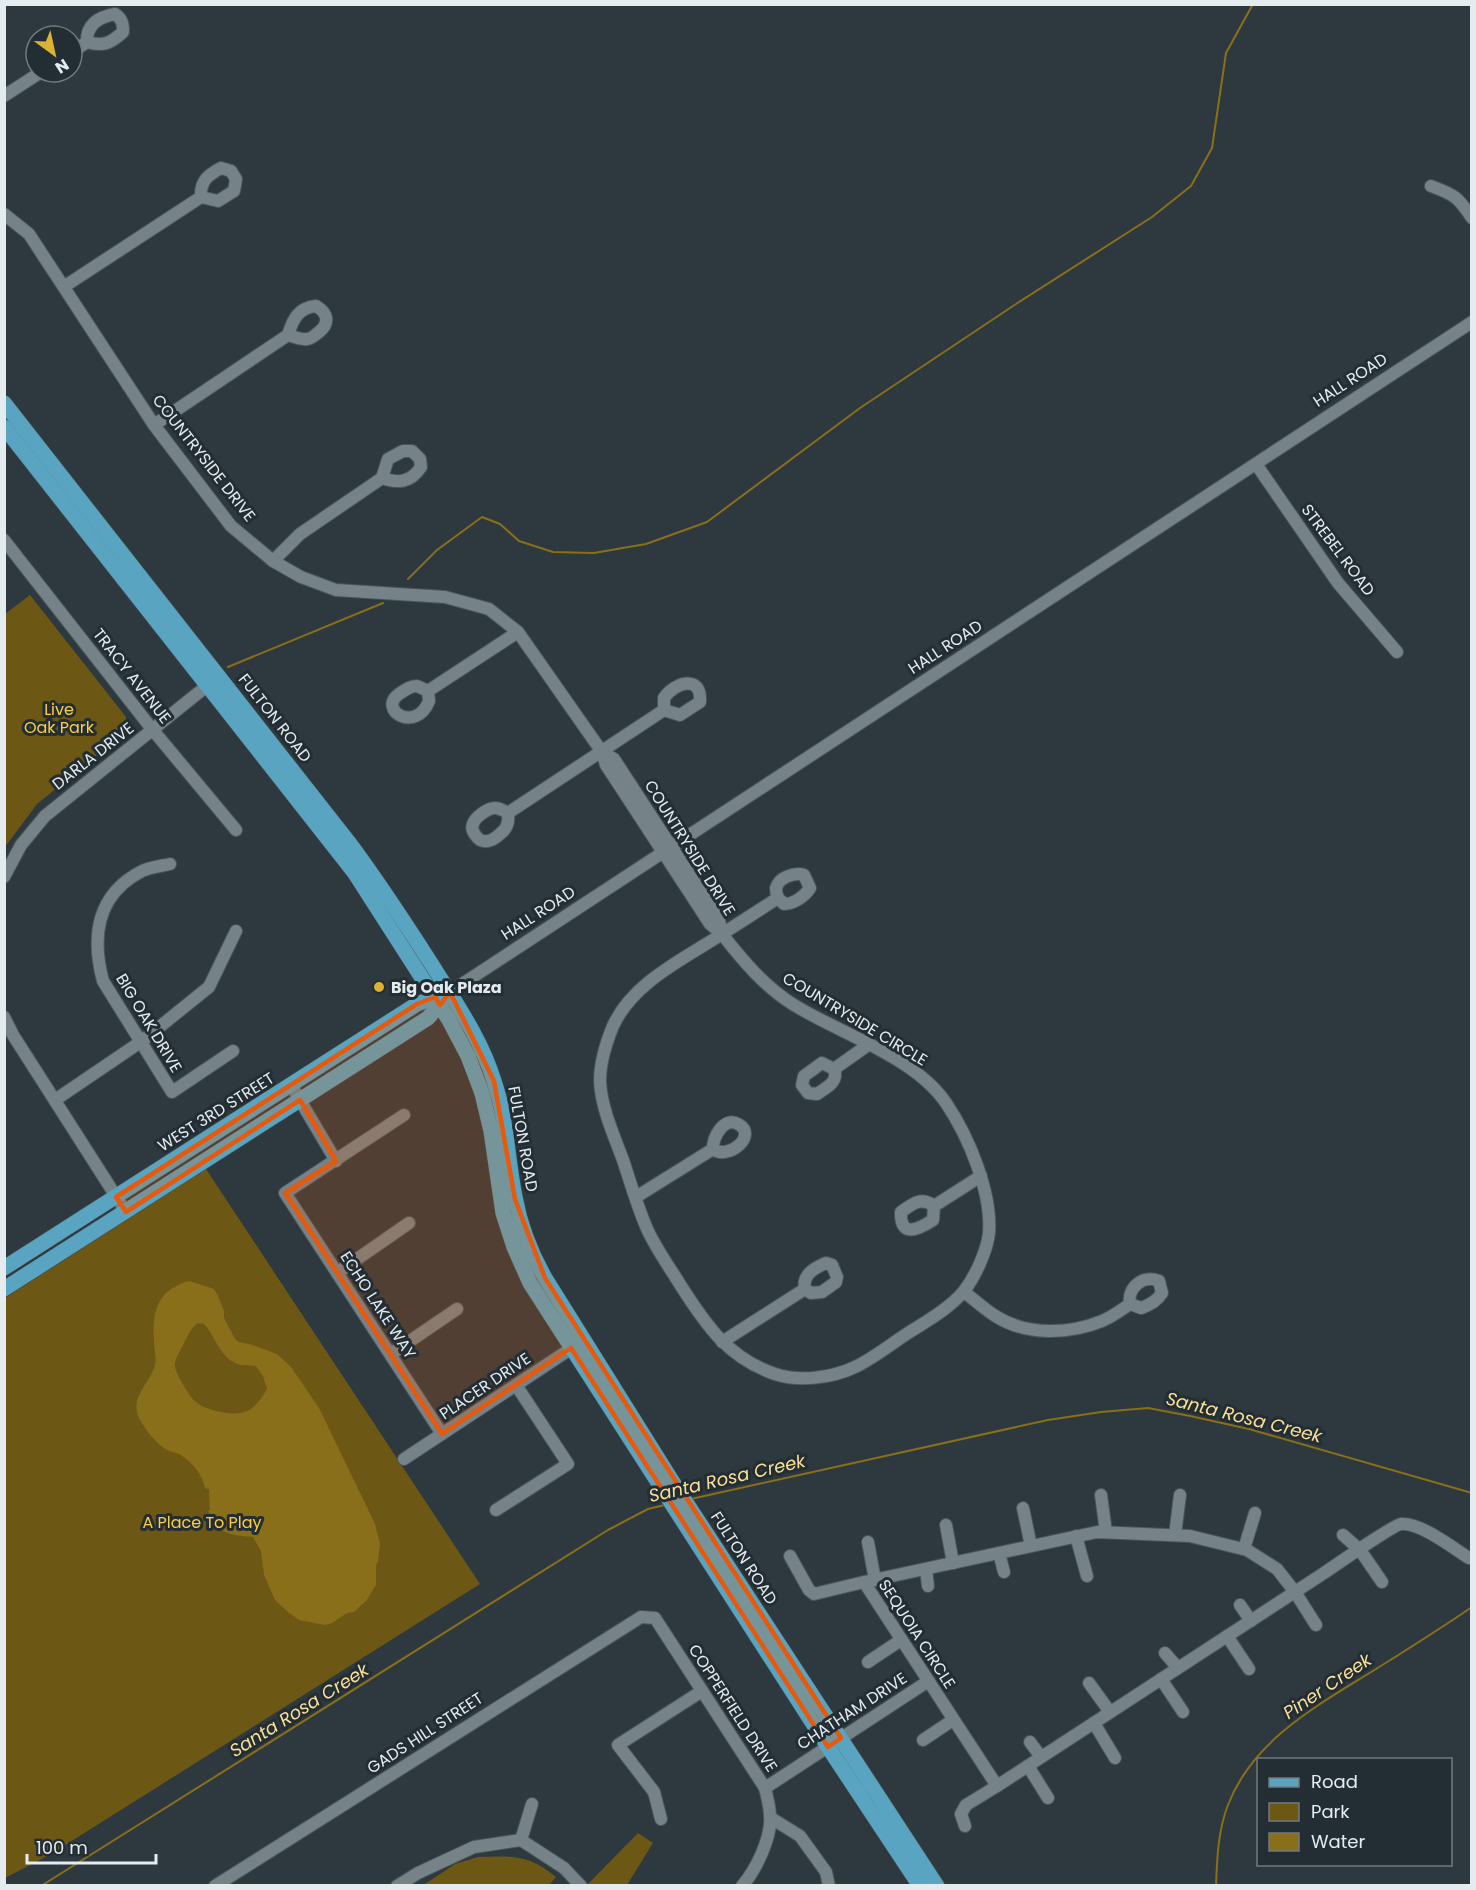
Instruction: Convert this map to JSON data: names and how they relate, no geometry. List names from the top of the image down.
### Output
{
  "streets": {
    "main road": ["FULTON ROAD", "WEST 3RD STREET"],
    "street": [
      "HALL ROAD",
      "COUNTRYSIDE DRIVE",
      "STREBEL ROAD",
      "TRACY AVENUE",
      "DARLA DRIVE",
      "COUNTRYSIDE CIRCLE",
      "BIG OAK DRIVE",
      "ECHO LAKE WAY",
      "PLACER DRIVE",
      "SEQUOIA CIRCLE",
      "COPPERFIELD DRIVE",
      "CHATHAM DRIVE",
      "GADS HILL STREET"
    ]
  },
  "crossings": [
    ["HALL ROAD", "COUNTRYSIDE DRIVE"],
    ["HALL ROAD", "STREBEL ROAD"],
    ["HALL ROAD", "FULTON ROAD"],
    ["HALL ROAD", "WEST 3RD STREET"],
    ["COUNTRYSIDE DRIVE", "COUNTRYSIDE CIRCLE"],
    ["TRACY AVENUE", "DARLA DRIVE"],
    ["FULTON ROAD", "DARLA DRIVE"],
    ["FULTON ROAD", "WEST 3RD STREET"],
    ["FULTON ROAD", "PLACER DRIVE"],
    ["FULTON ROAD", "CHATHAM DRIVE"],
    ["ECHO LAKE WAY", "PLACER DRIVE"],
    ["SEQUOIA CIRCLE", "CHATHAM DRIVE"],
    ["COPPERFIELD DRIVE", "CHATHAM DRIVE"],
    ["COPPERFIELD DRIVE", "GADS HILL STREET"]
  ],
  "water": ["Santa Rosa Creek", "Piner Creek"],
  "parks": ["Live Oak Park", "A Place To Play"],
  "places": ["Big Oak Plaza"],
  "legend": ["Road", "Park", "Water"],
  "scale_bar": "100 m",
  "north": "bottom right"
}
